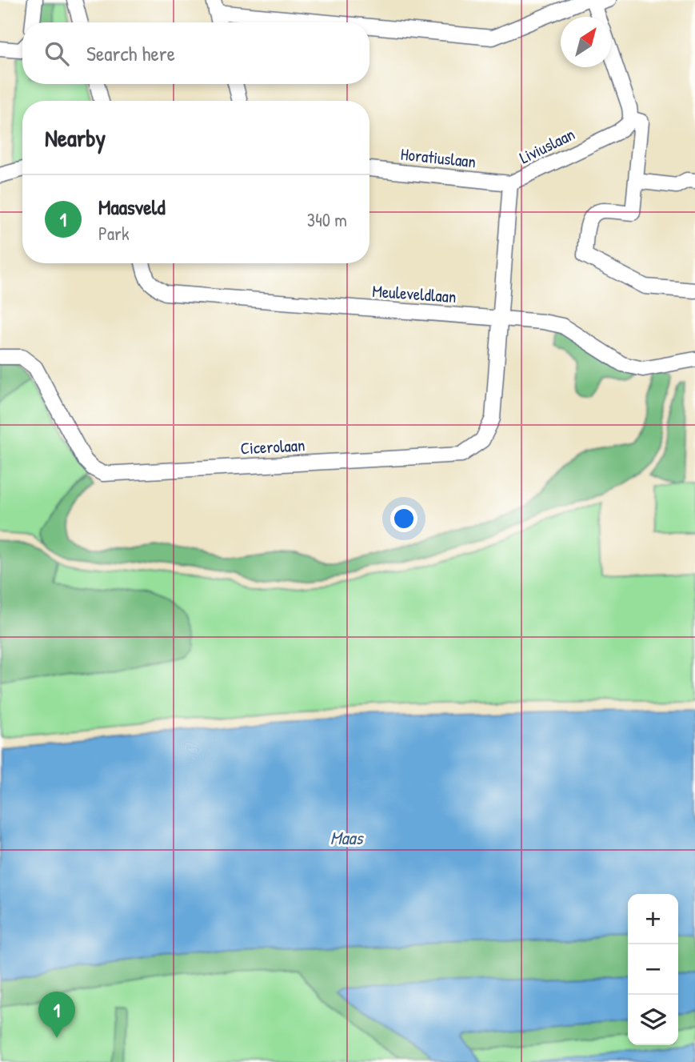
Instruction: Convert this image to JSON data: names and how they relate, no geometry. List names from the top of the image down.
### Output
{
  "streets": {
    "street": [
      "Liviuslaan",
      "Horatiuslaan",
      "Meuleveldlaan",
      "Cicerolaan"
    ]
  },
  "crossings": [
    ["Liviuslaan", "Horatiuslaan"],
    ["Liviuslaan", "Meuleveldlaan"],
    ["Liviuslaan", "Cicerolaan"],
    ["Meuleveldlaan", "Cicerolaan"]
  ],
  "water": ["Maas"],
  "north": "top right",
  "page": {
    "search": "Search here",
    "heading": "Nearby",
    "list": [
      {
        "mark": "1",
        "name": "Maasveld",
        "note": "Park",
        "value": "340 m"
      }
    ],
    "map_buttons": ["+", "−"],
    "pins": "1"
  }
}
